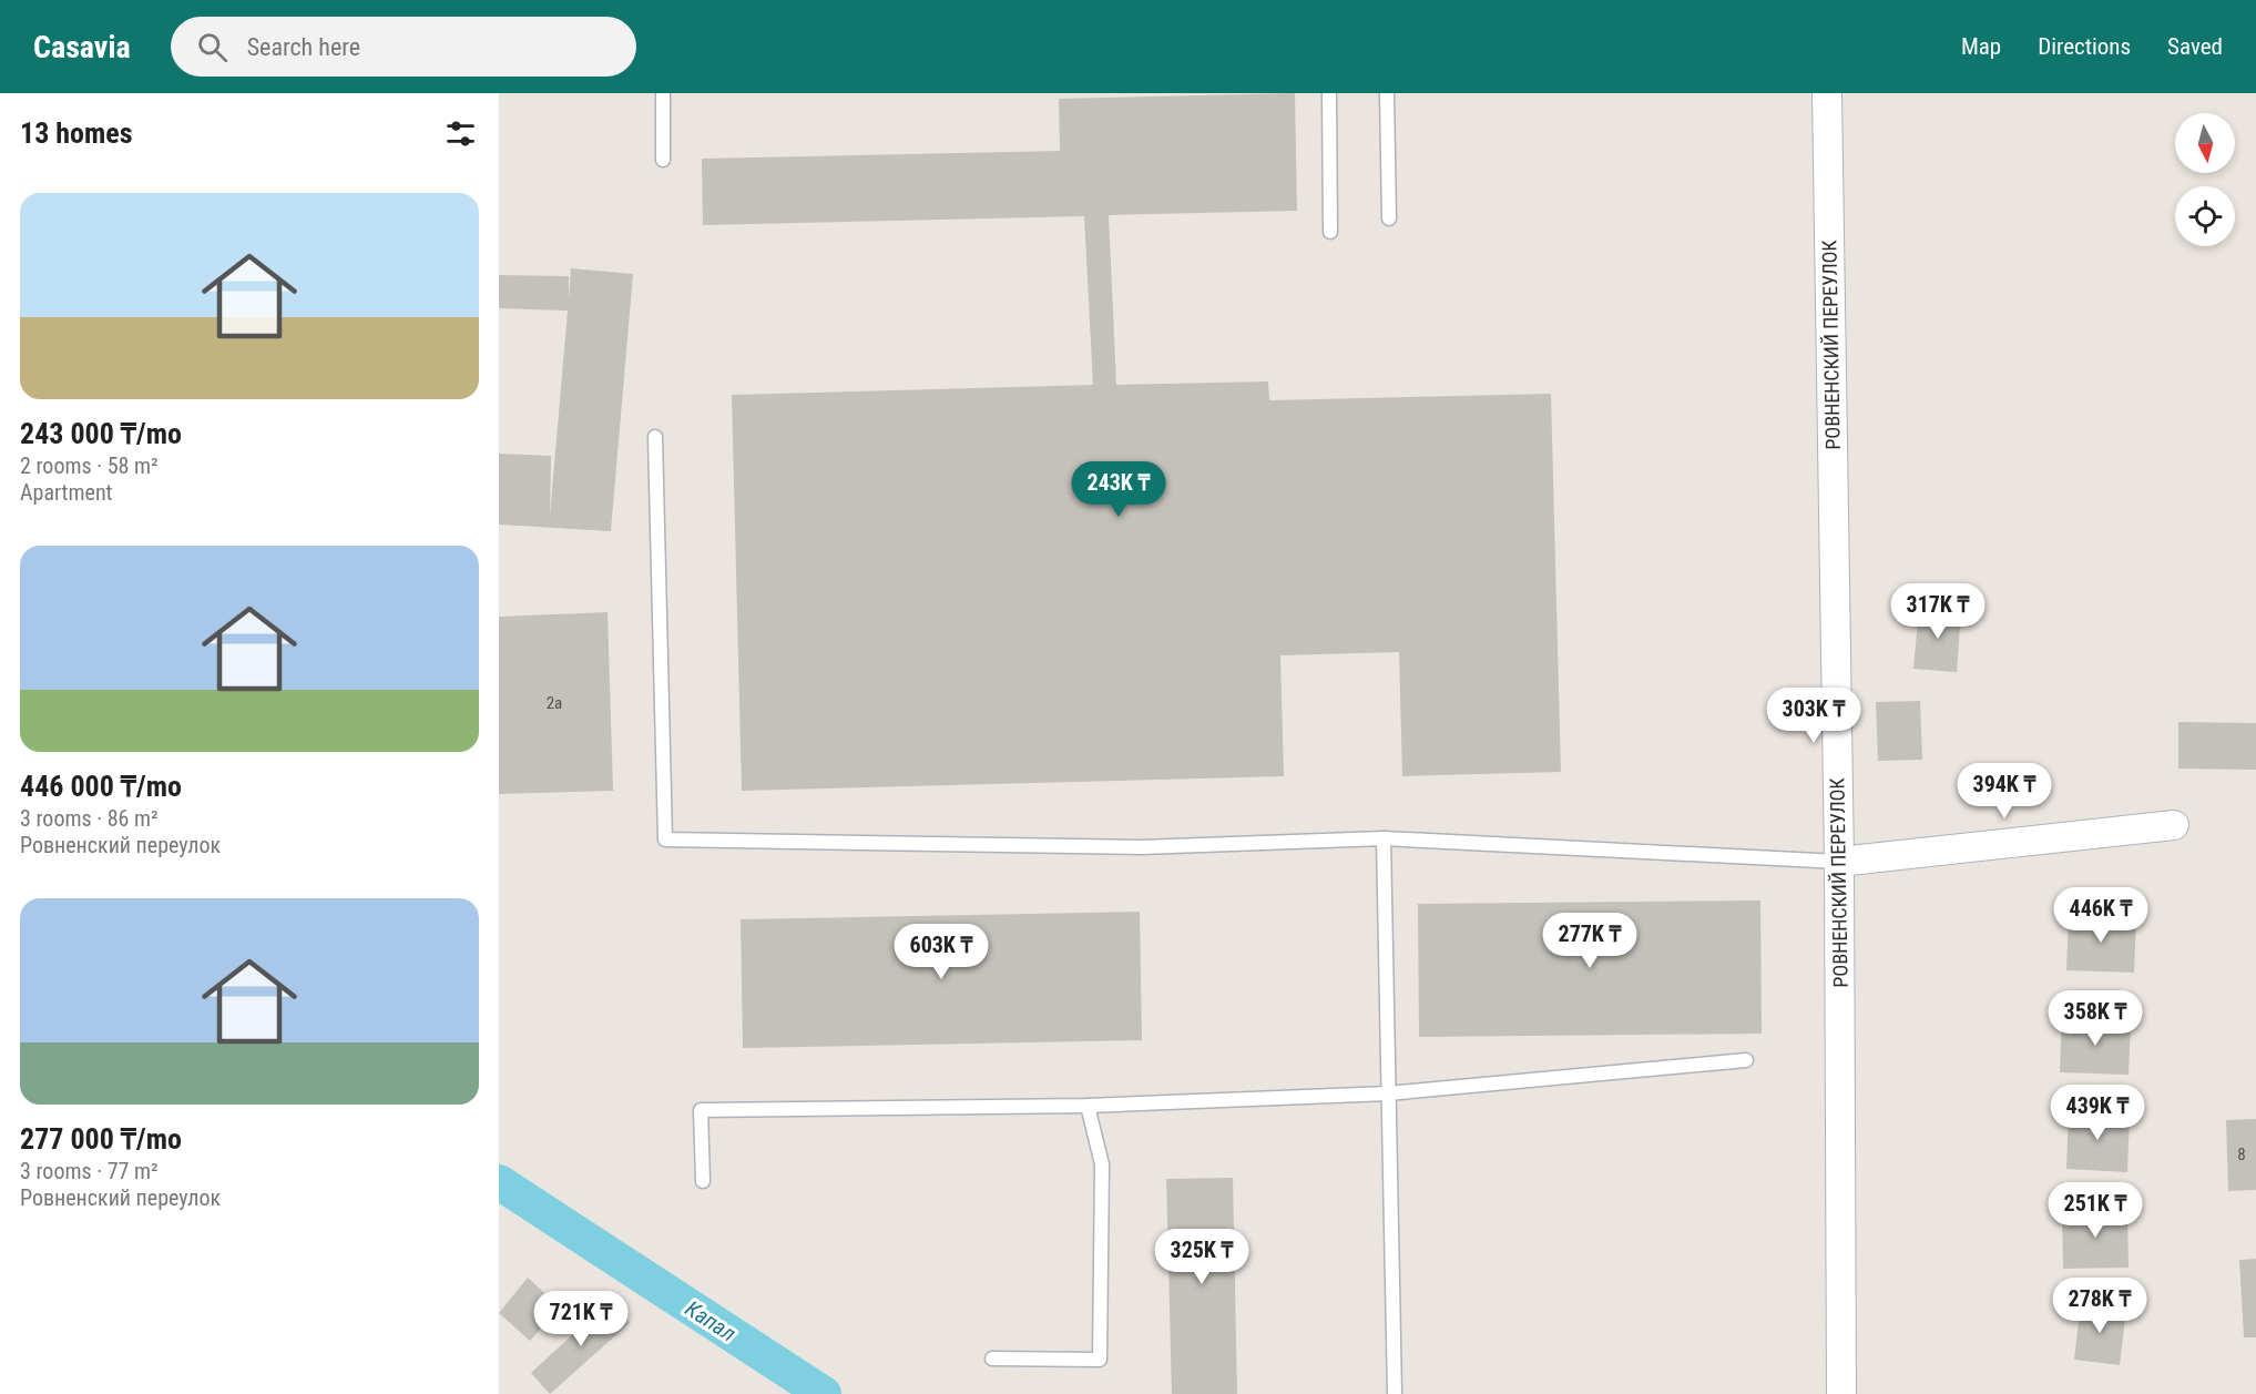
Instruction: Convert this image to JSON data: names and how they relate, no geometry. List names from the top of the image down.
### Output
{
  "streets": {
    "street": ["РОВНЕНСКИЙ ПЕРЕУЛОК"]
  },
  "water": ["Капал"],
  "house_numbers": ["2а", "8"],
  "north": "bottom",
  "page": {
    "header": "Casavia",
    "search": "Search here",
    "nav": ["Map", "Directions", "Saved"],
    "heading": "13 homes",
    "list": [
      {
        "name": "243 000 ₸/mo",
        "note": "2 rooms · 58 m² · Apartment"
      },
      {
        "name": "446 000 ₸/mo",
        "note": "3 rooms · 86 m² · Ровненский переулок"
      },
      {
        "name": "277 000 ₸/mo",
        "note": "3 rooms · 77 m² · Ровненский переулок"
      }
    ],
    "price": [
      "243K ₸",
      "317K ₸",
      "303K ₸",
      "394K ₸",
      "446K ₸",
      "277K ₸",
      "603K ₸",
      "358K ₸",
      "439K ₸",
      "251K ₸",
      "325K ₸",
      "278K ₸",
      "721K ₸"
    ]
  }
}
